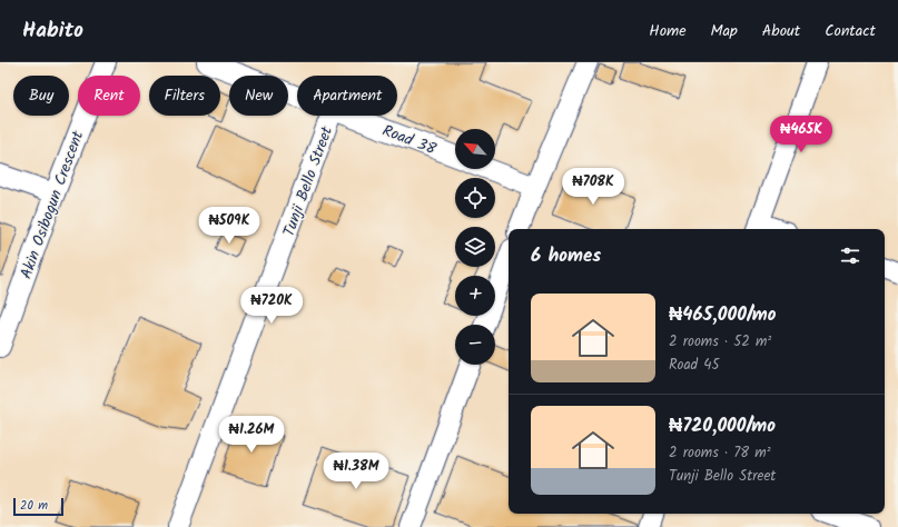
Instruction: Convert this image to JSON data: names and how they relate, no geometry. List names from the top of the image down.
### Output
{
  "streets": {
    "street": ["Road 38", "Tunji Bello Street", "Akin Osibogun Crescent"]
  },
  "scale_bar": "20 m",
  "north": "top left",
  "page": {
    "header": "Habito",
    "nav": [
      "Home",
      "Map",
      "About",
      "Contact"
    ],
    "chip": [
      "Buy",
      "Rent",
      "Filters",
      "New",
      "Apartment"
    ],
    "price": [
      "₦465K",
      "₦708K",
      "₦509K",
      "₦720K",
      "₦1.26M",
      "₦1.38M"
    ],
    "map_buttons": ["+", "−"],
    "heading": "6 homes",
    "list": [
      {
        "name": "₦465,000/mo",
        "note": "2 rooms · 52 m² · Road 45"
      },
      {
        "name": "₦720,000/mo",
        "note": "2 rooms · 78 m² · Tunji Bello Street"
      }
    ],
    "scale": "20 m"
  }
}
